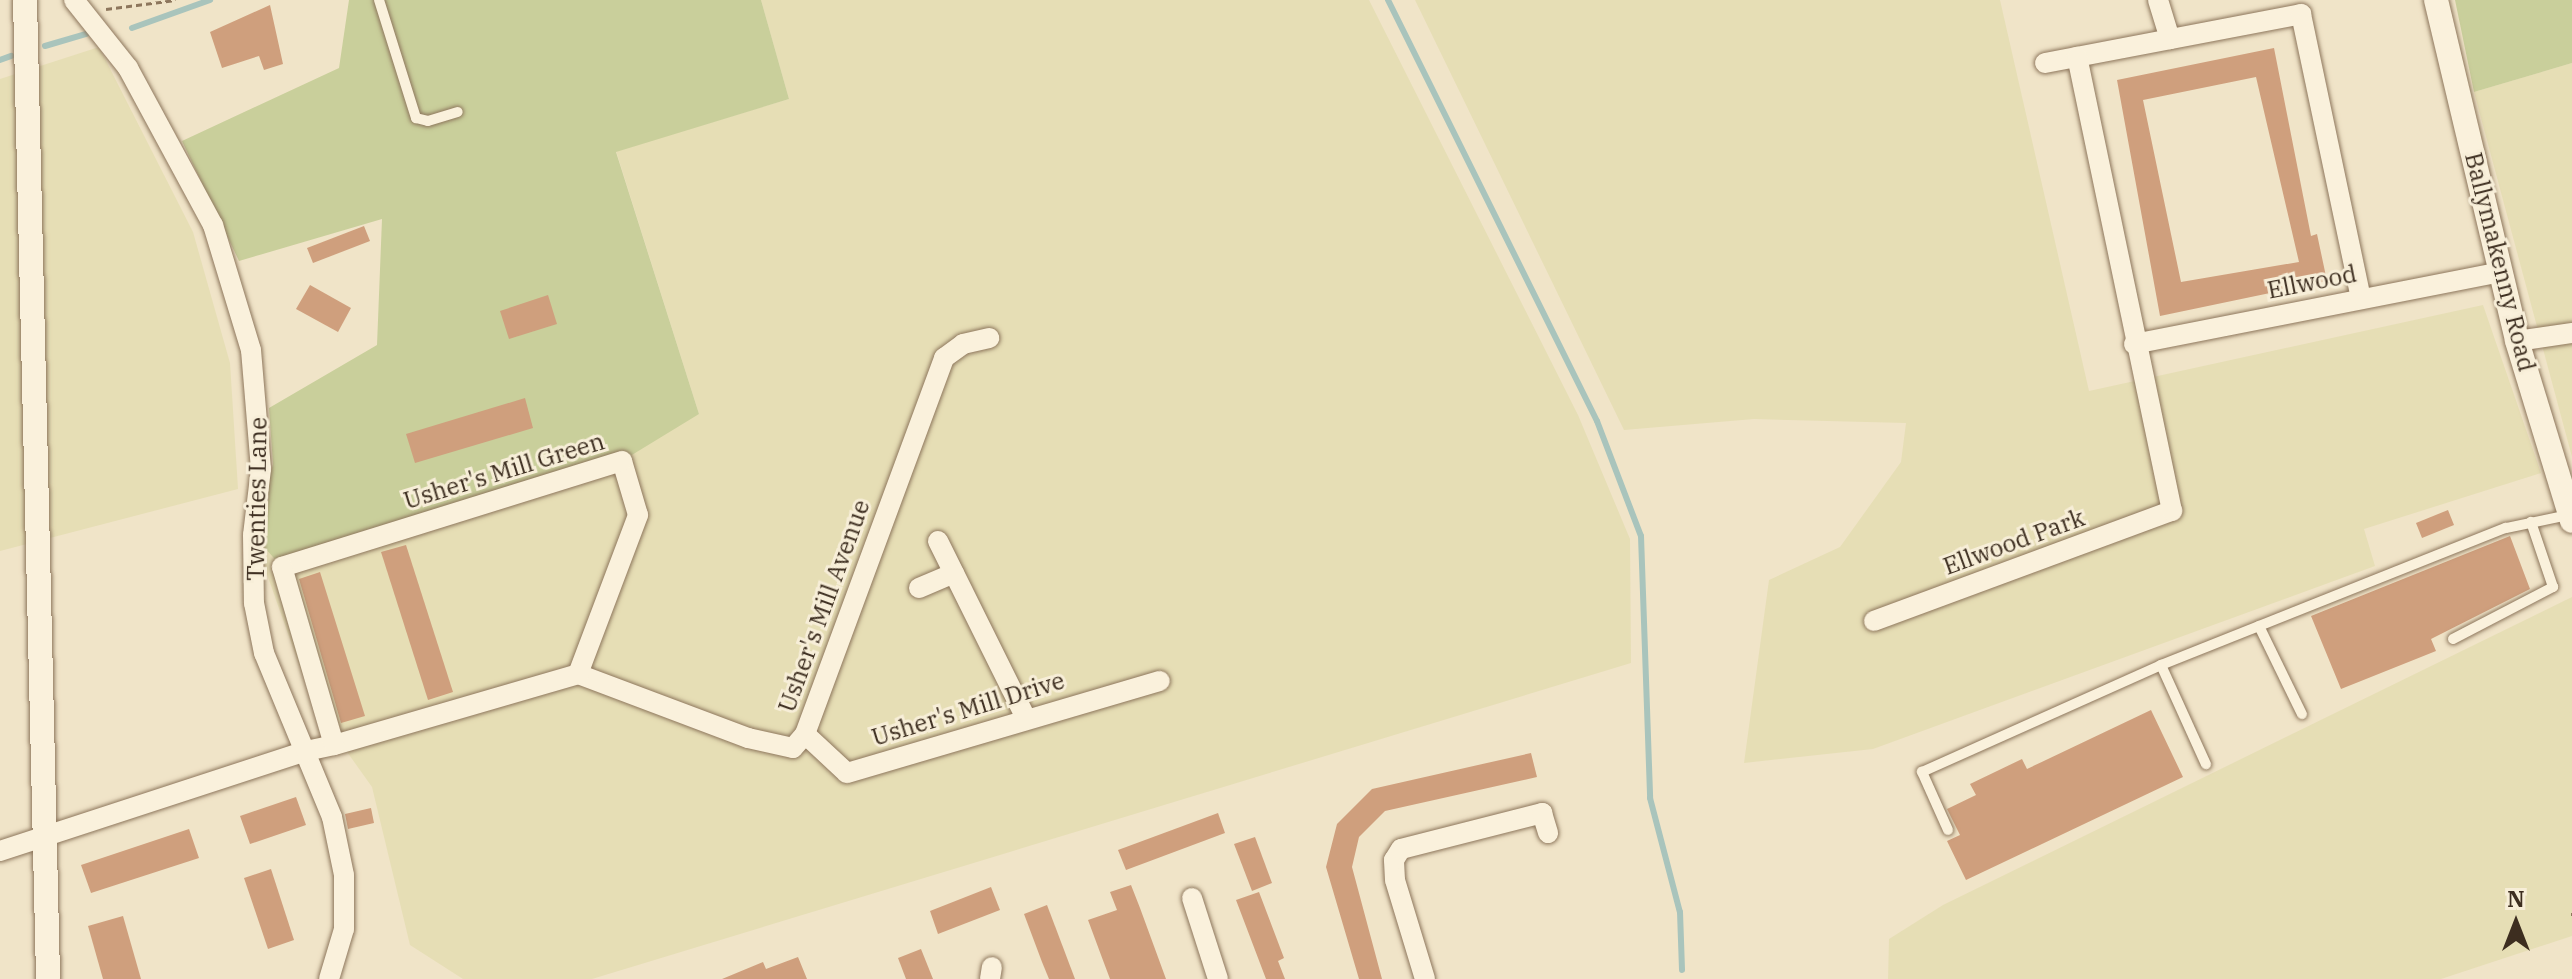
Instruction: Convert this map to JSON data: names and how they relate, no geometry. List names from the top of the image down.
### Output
{
  "streets": {
    "street": [
      "Ballymakenny Road",
      "Ellwood",
      "Usher's Mill Green",
      "Twenties Lane",
      "Ellwood Park",
      "Usher's Mill Avenue",
      "Usher's Mill Drive"
    ]
  },
  "crossings": [
    ["Ballymakenny Road", "Ellwood"],
    ["Ellwood", "Ellwood Park"],
    ["Usher's Mill Green", "Usher's Mill Avenue"],
    ["Usher's Mill Avenue", "Usher's Mill Drive"]
  ],
  "north": "top"
}
